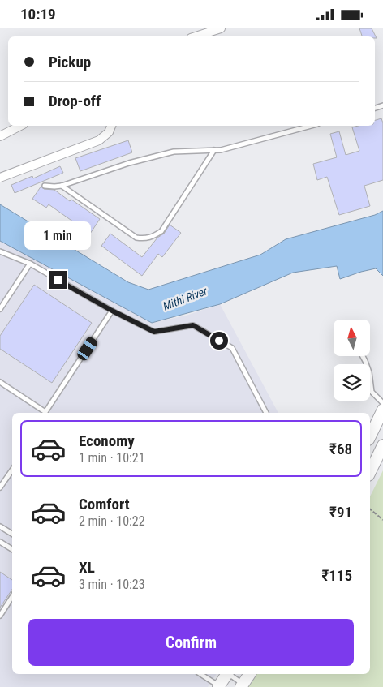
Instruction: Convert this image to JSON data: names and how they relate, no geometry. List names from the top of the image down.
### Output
{
  "water": ["Mithi River"],
  "north": "top",
  "page": {
    "status": "10:19",
    "banner": ["Pickup", "Drop-off"],
    "bubble": "1 min",
    "list": [
      {
        "name": "Economy",
        "note": "1 min · 10:21",
        "value": "₹68"
      },
      {
        "name": "Comfort",
        "note": "2 min · 10:22",
        "value": "₹91"
      },
      {
        "name": "XL",
        "note": "3 min · 10:23",
        "value": "₹115"
      }
    ],
    "buttons": "Confirm"
  }
}
